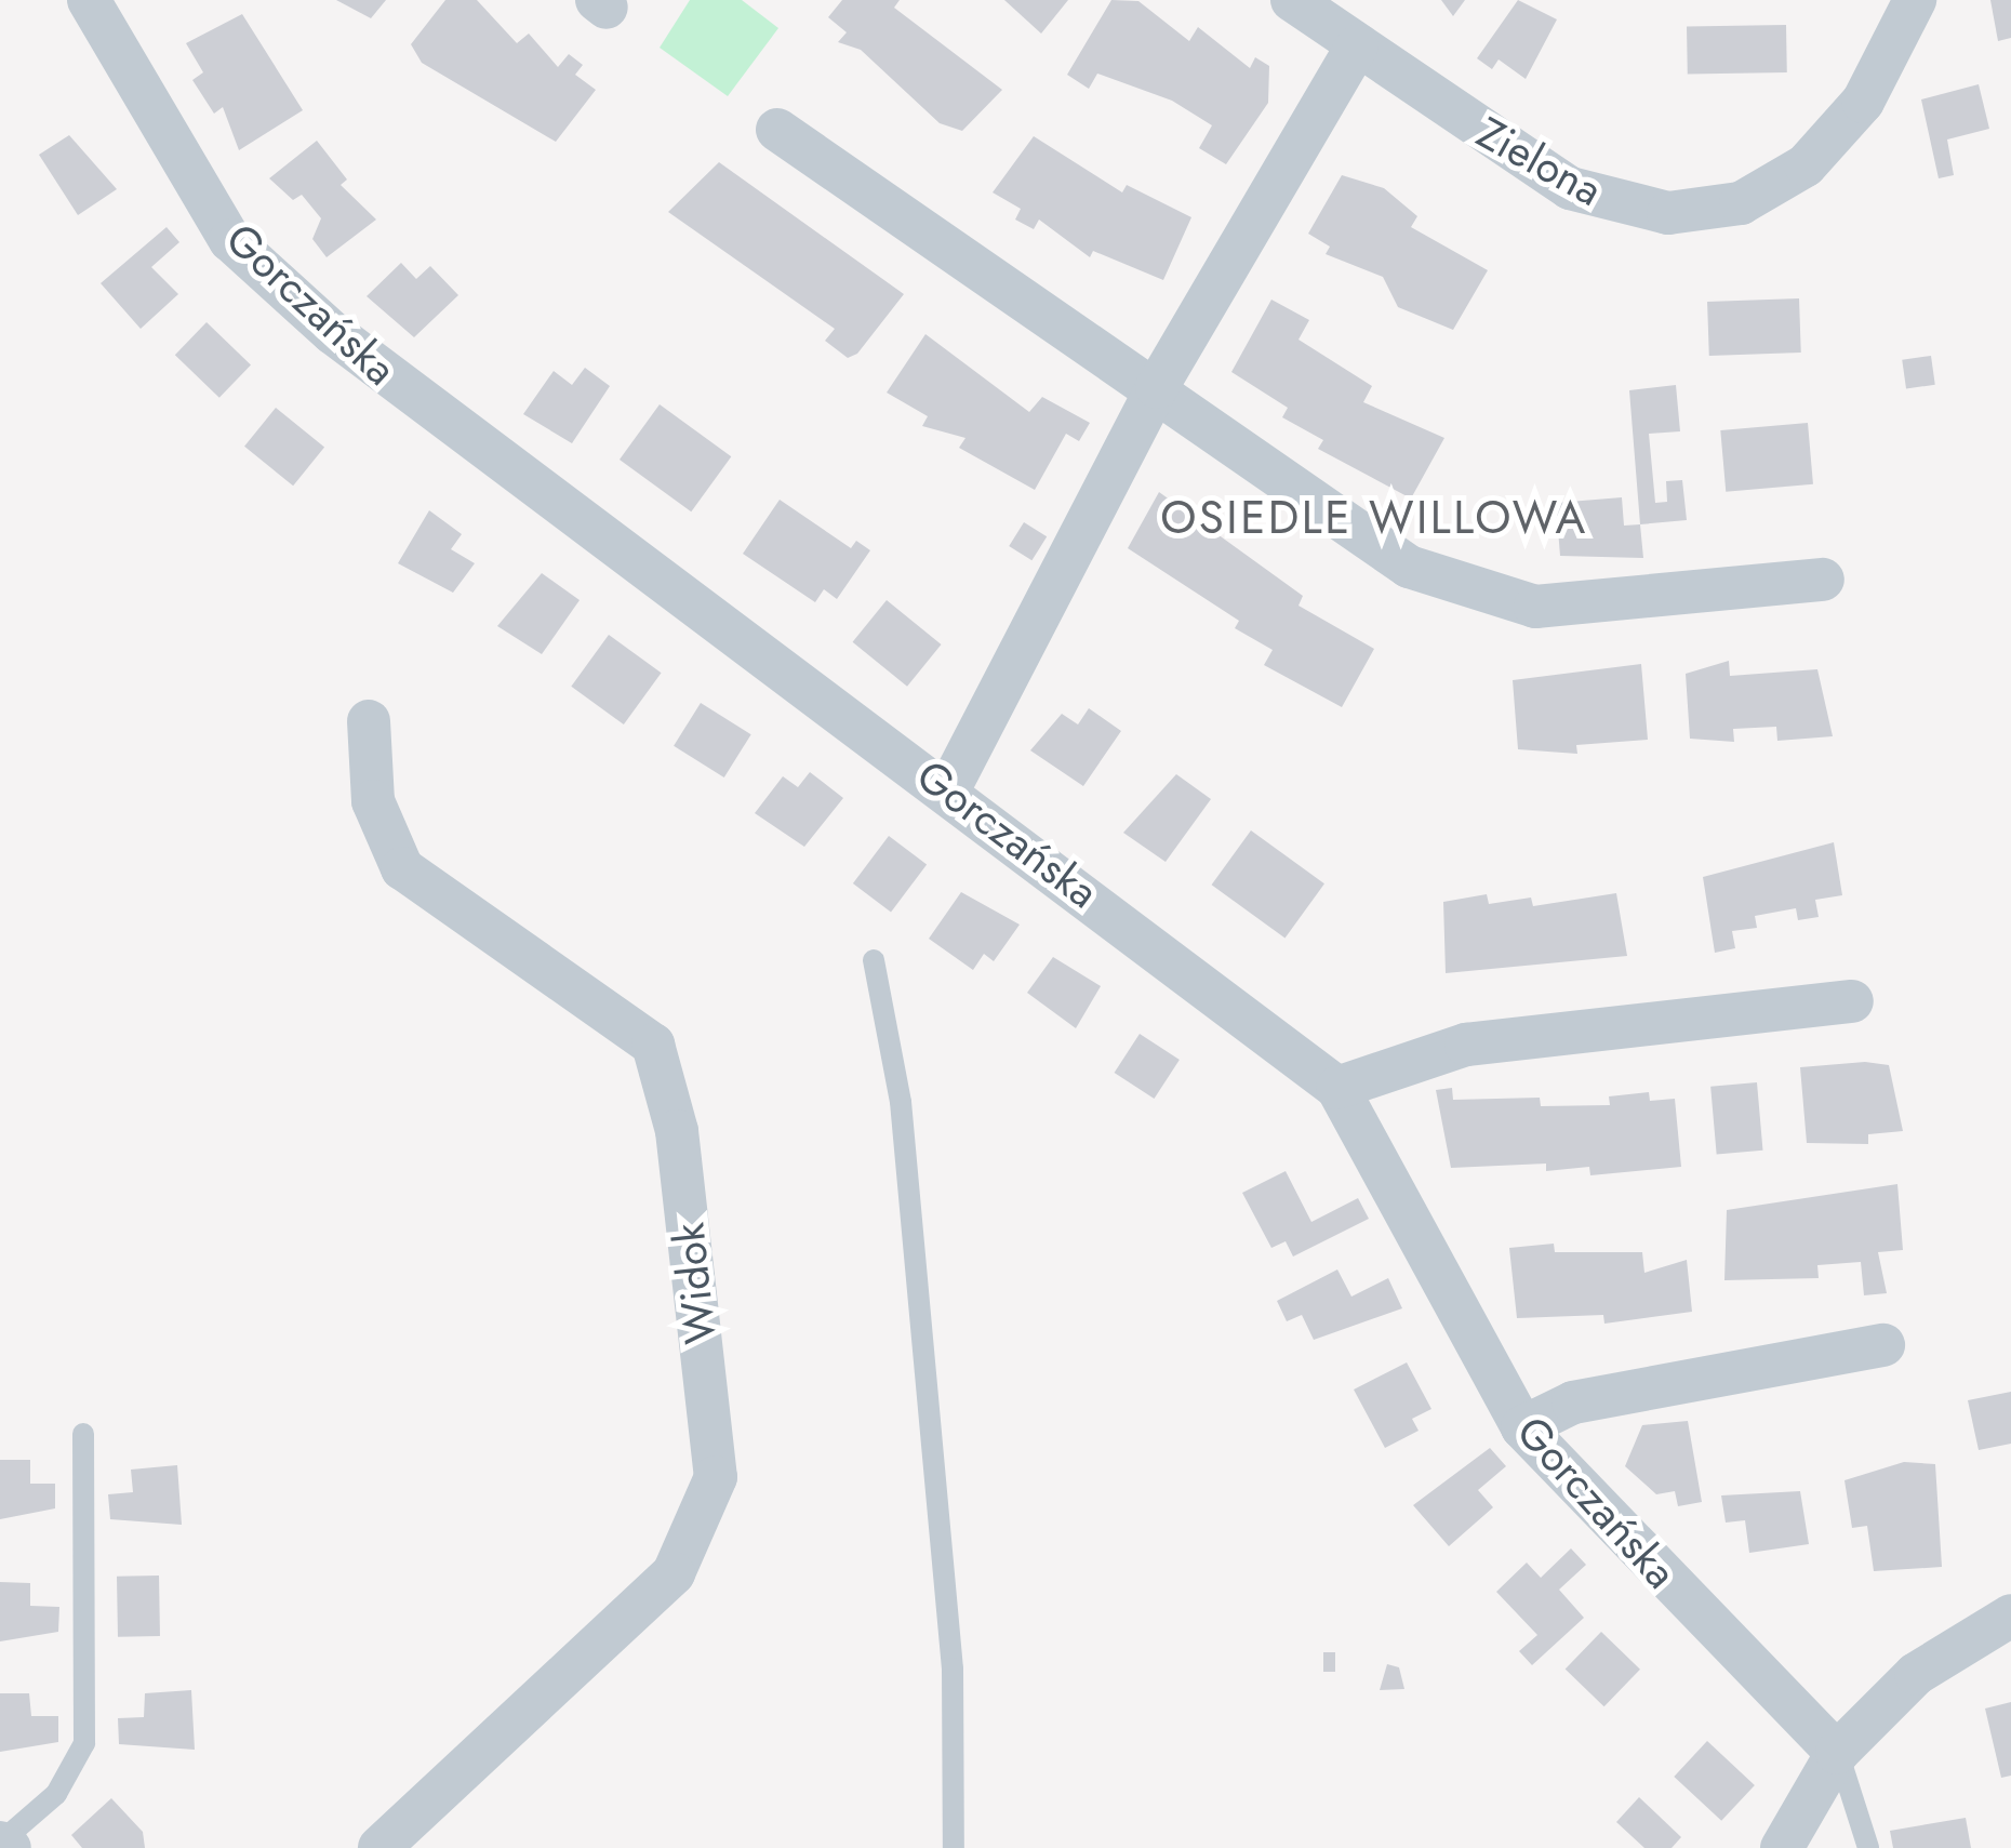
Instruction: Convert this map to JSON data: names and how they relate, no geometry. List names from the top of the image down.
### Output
{
  "streets": {
    "street": ["Zielona", "Gorczańska", "Widok"]
  },
  "districts": ["OSIEDLE WILLOWA"]
}
